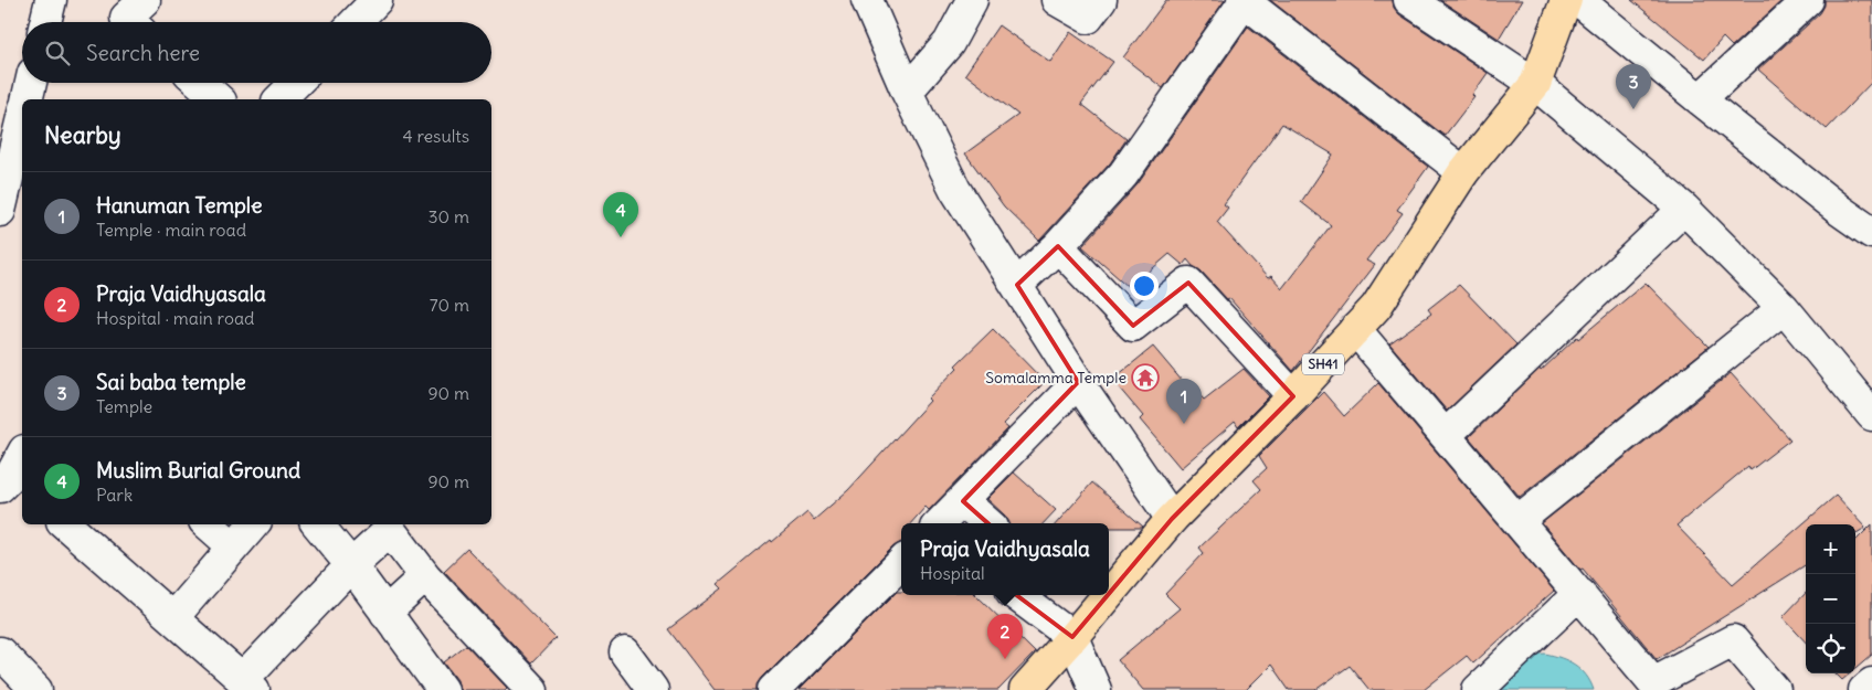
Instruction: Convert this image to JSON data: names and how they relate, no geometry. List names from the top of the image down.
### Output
{
  "streets": {
    "main road": ["SH41"]
  },
  "places": {
    "temple": ["Somalamma Temple"]
  },
  "page": {
    "search": "Search here",
    "pins": [
      "3",
      "4",
      "1",
      "2"
    ],
    "heading": ["Nearby", "4 results"],
    "list": [
      {
        "mark": "1",
        "name": "Hanuman Temple",
        "note": "Temple · main road",
        "value": "30 m"
      },
      {
        "mark": "2",
        "name": "Praja Vaidhyasala",
        "note": "Hospital · main road",
        "value": "70 m"
      },
      {
        "mark": "3",
        "name": "Sai baba temple",
        "note": "Temple",
        "value": "90 m"
      },
      {
        "mark": "4",
        "name": "Muslim Burial Ground",
        "note": "Park",
        "value": "90 m"
      }
    ],
    "popup": ["Praja Vaidhyasala", "Hospital"],
    "map_buttons": ["+", "−"]
  }
}
